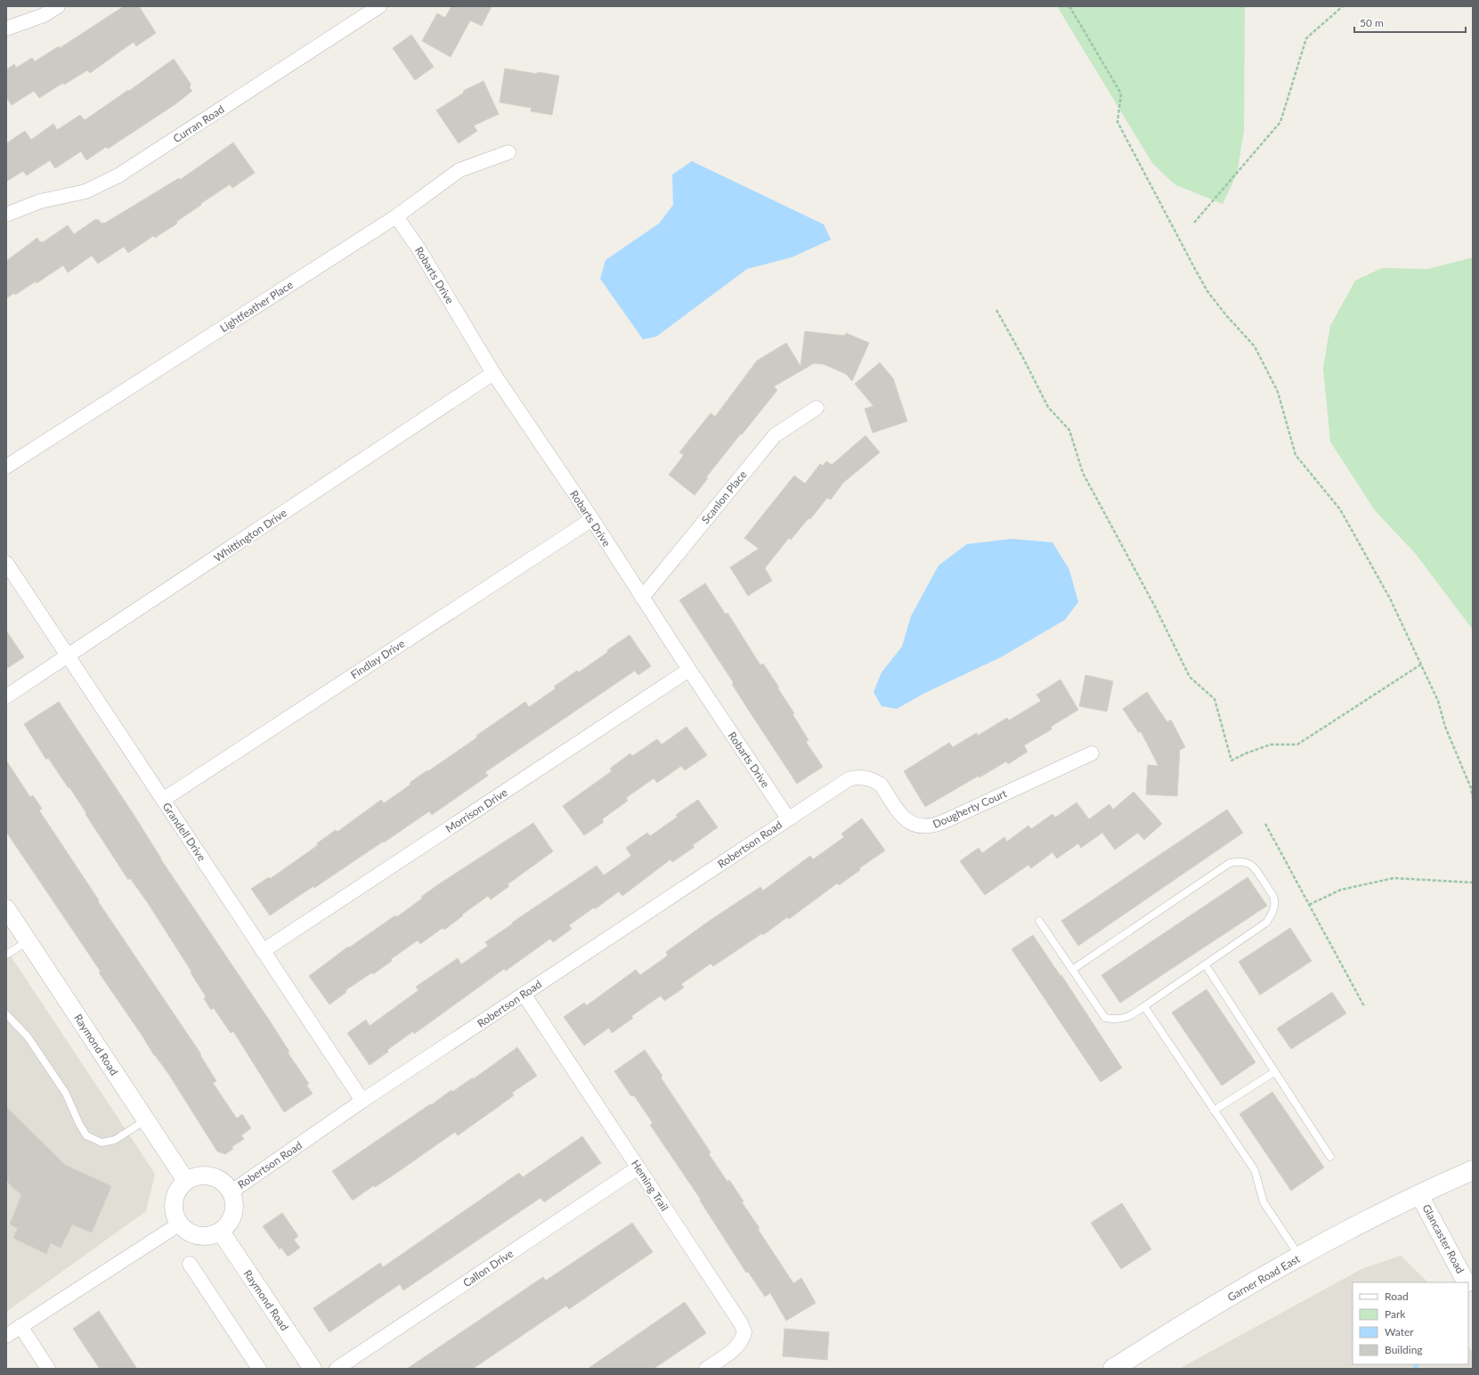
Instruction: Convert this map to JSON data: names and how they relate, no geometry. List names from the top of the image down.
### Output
{
  "streets": {
    "main road": ["Garner Road East"],
    "street": [
      "Curran Road",
      "Robarts Drive",
      "Lightfeather Place",
      "Scanlon Place",
      "Whittington Drive",
      "Findlay Drive",
      "Dougherty Court",
      "Morrison Drive",
      "Grandell Drive",
      "Robertson Road",
      "Raymond Road",
      "Heming Trail",
      "Glancaster Road",
      "Callon Drive"
    ]
  },
  "crossings": [
    ["Robarts Drive", "Lightfeather Place"],
    ["Robarts Drive", "Scanlon Place"],
    ["Robarts Drive", "Whittington Drive"],
    ["Robarts Drive", "Findlay Drive"],
    ["Robarts Drive", "Dougherty Court"],
    ["Robarts Drive", "Morrison Drive"],
    ["Robarts Drive", "Robertson Road"],
    ["Whittington Drive", "Grandell Drive"],
    ["Findlay Drive", "Grandell Drive"],
    ["Dougherty Court", "Robertson Road"],
    ["Morrison Drive", "Grandell Drive"],
    ["Grandell Drive", "Robertson Road"],
    ["Robertson Road", "Raymond Road"],
    ["Robertson Road", "Heming Trail"],
    ["Heming Trail", "Callon Drive"],
    ["Glancaster Road", "Garner Road East"]
  ],
  "legend": [
    "Road",
    "Park",
    "Water",
    "Building"
  ],
  "scale_bar": "50 m"
}
